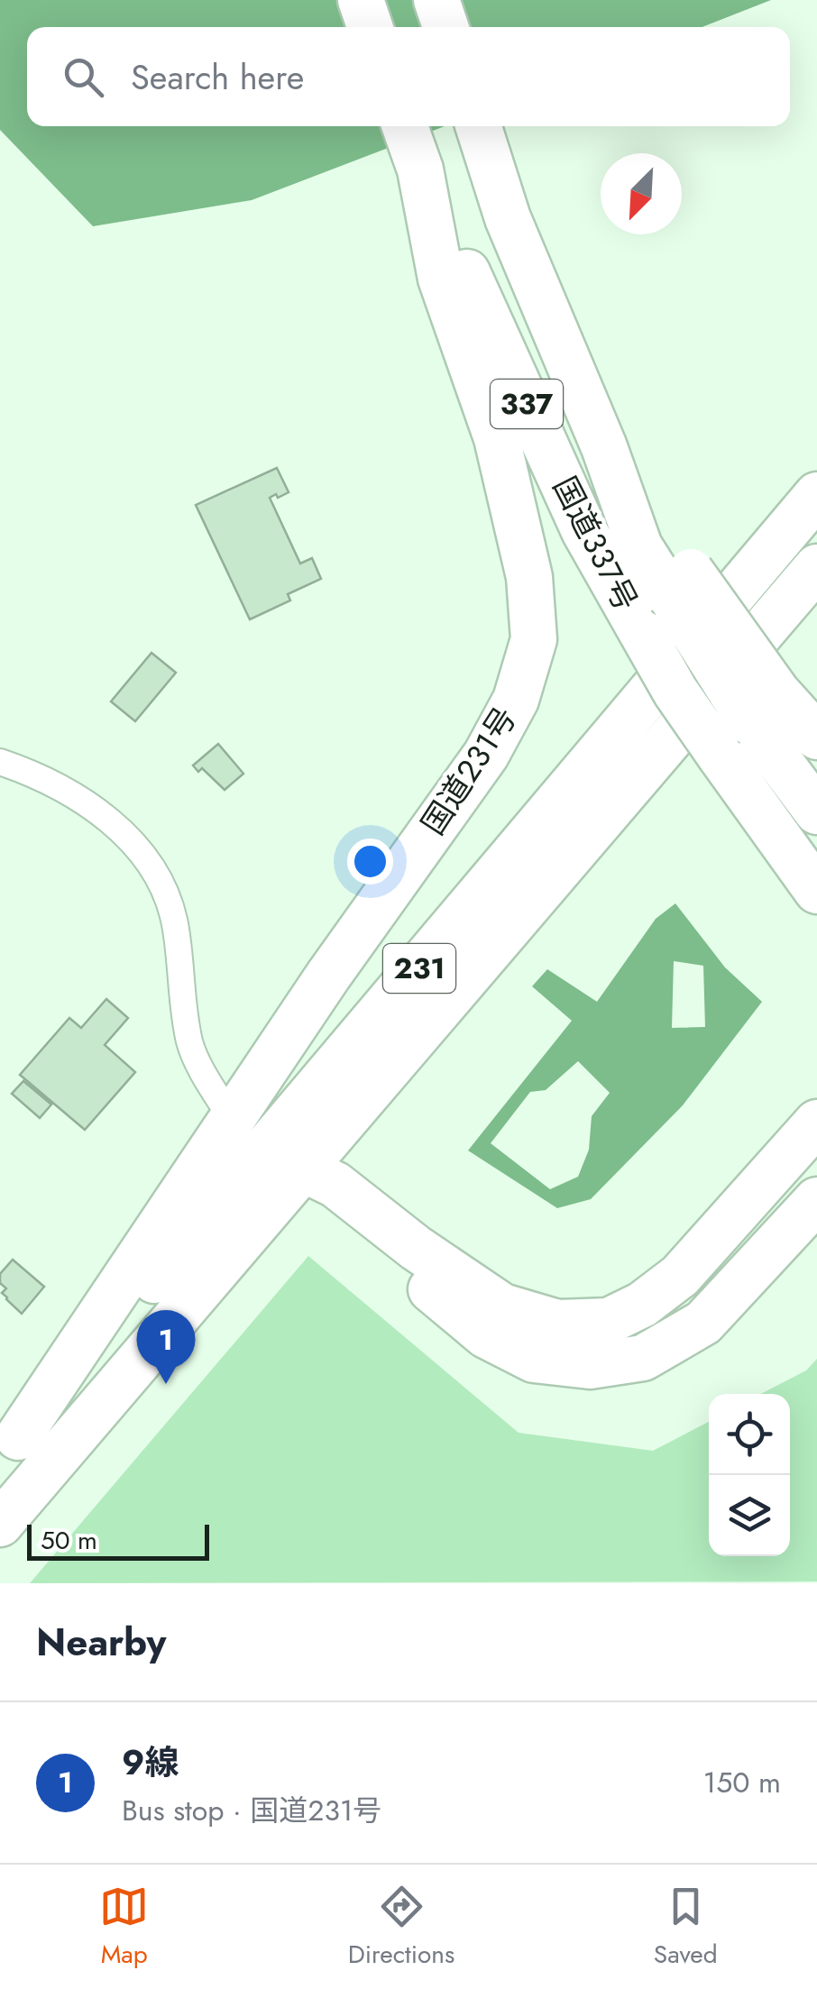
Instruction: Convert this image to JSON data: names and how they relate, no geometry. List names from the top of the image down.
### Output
{
  "streets": {
    "highway": [
      "337",
      "国道337号",
      "国道231号",
      "231"
    ]
  },
  "crossings": [
    ["国道337号", "国道231号"],
    ["国道337号", "231"],
    ["国道231号", "231"]
  ],
  "scale_bar": "50 m",
  "north": "bottom left",
  "page": {
    "search": "Search here",
    "pins": "1",
    "scale": "50 m",
    "heading": "Nearby",
    "list": [
      {
        "mark": "1",
        "name": "9線",
        "note": "Bus stop · 国道231号",
        "value": "150 m"
      }
    ],
    "nav": ["Map", "Directions", "Saved"]
  }
}
